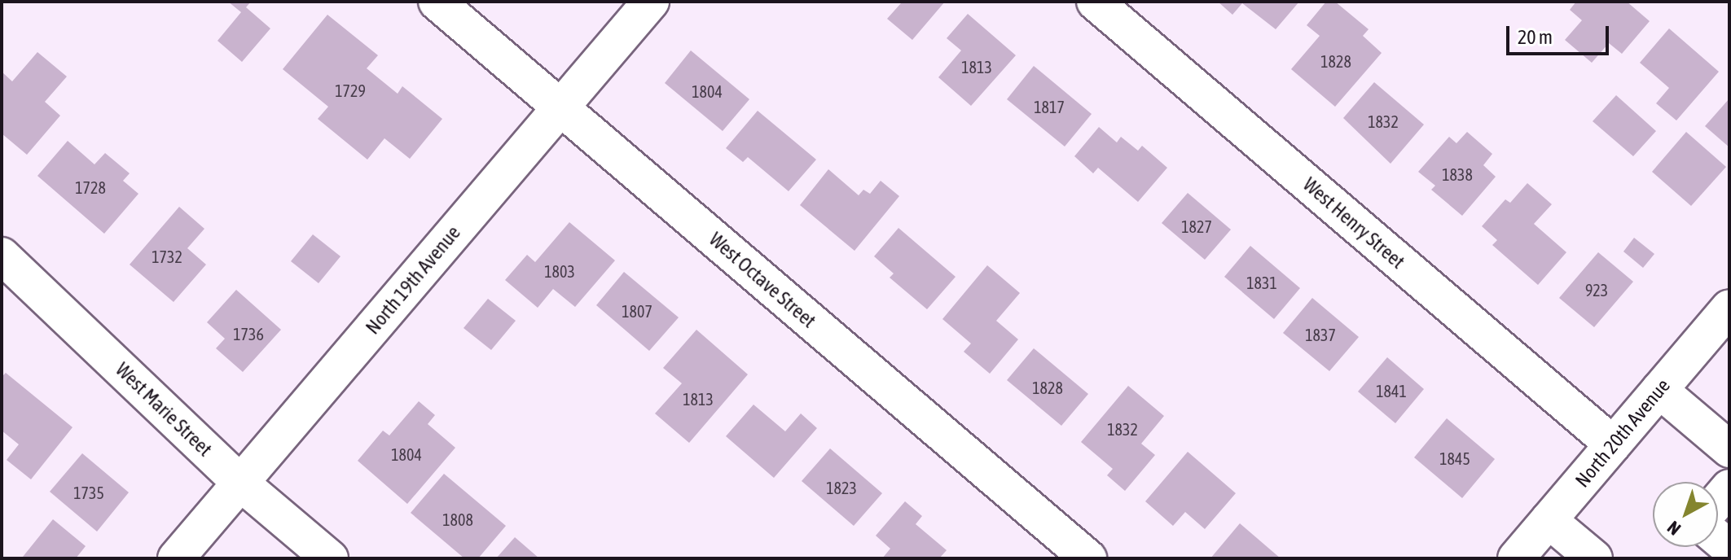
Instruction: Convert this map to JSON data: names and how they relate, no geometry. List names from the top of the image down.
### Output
{
  "streets": {
    "street": [
      "West Henry Street",
      "North 19th Avenue",
      "West Octave Street",
      "West Marie Street",
      "North 20th Avenue"
    ]
  },
  "crossings": [
    ["West Henry Street", "North 20th Avenue"],
    ["North 19th Avenue", "West Octave Street"],
    ["North 19th Avenue", "West Marie Street"]
  ],
  "house_numbers": [
    "1828",
    "1813",
    "1729",
    "1804",
    "1817",
    "1832",
    "1838",
    "1728",
    "1827",
    "1732",
    "1803",
    "1831",
    "923",
    "1807",
    "1736",
    "1837",
    "1828",
    "1841",
    "1813",
    "1832",
    "1804",
    "1845",
    "1823",
    "1735",
    "1808"
  ],
  "scale_bar": "20 m",
  "north": "bottom left"
}
